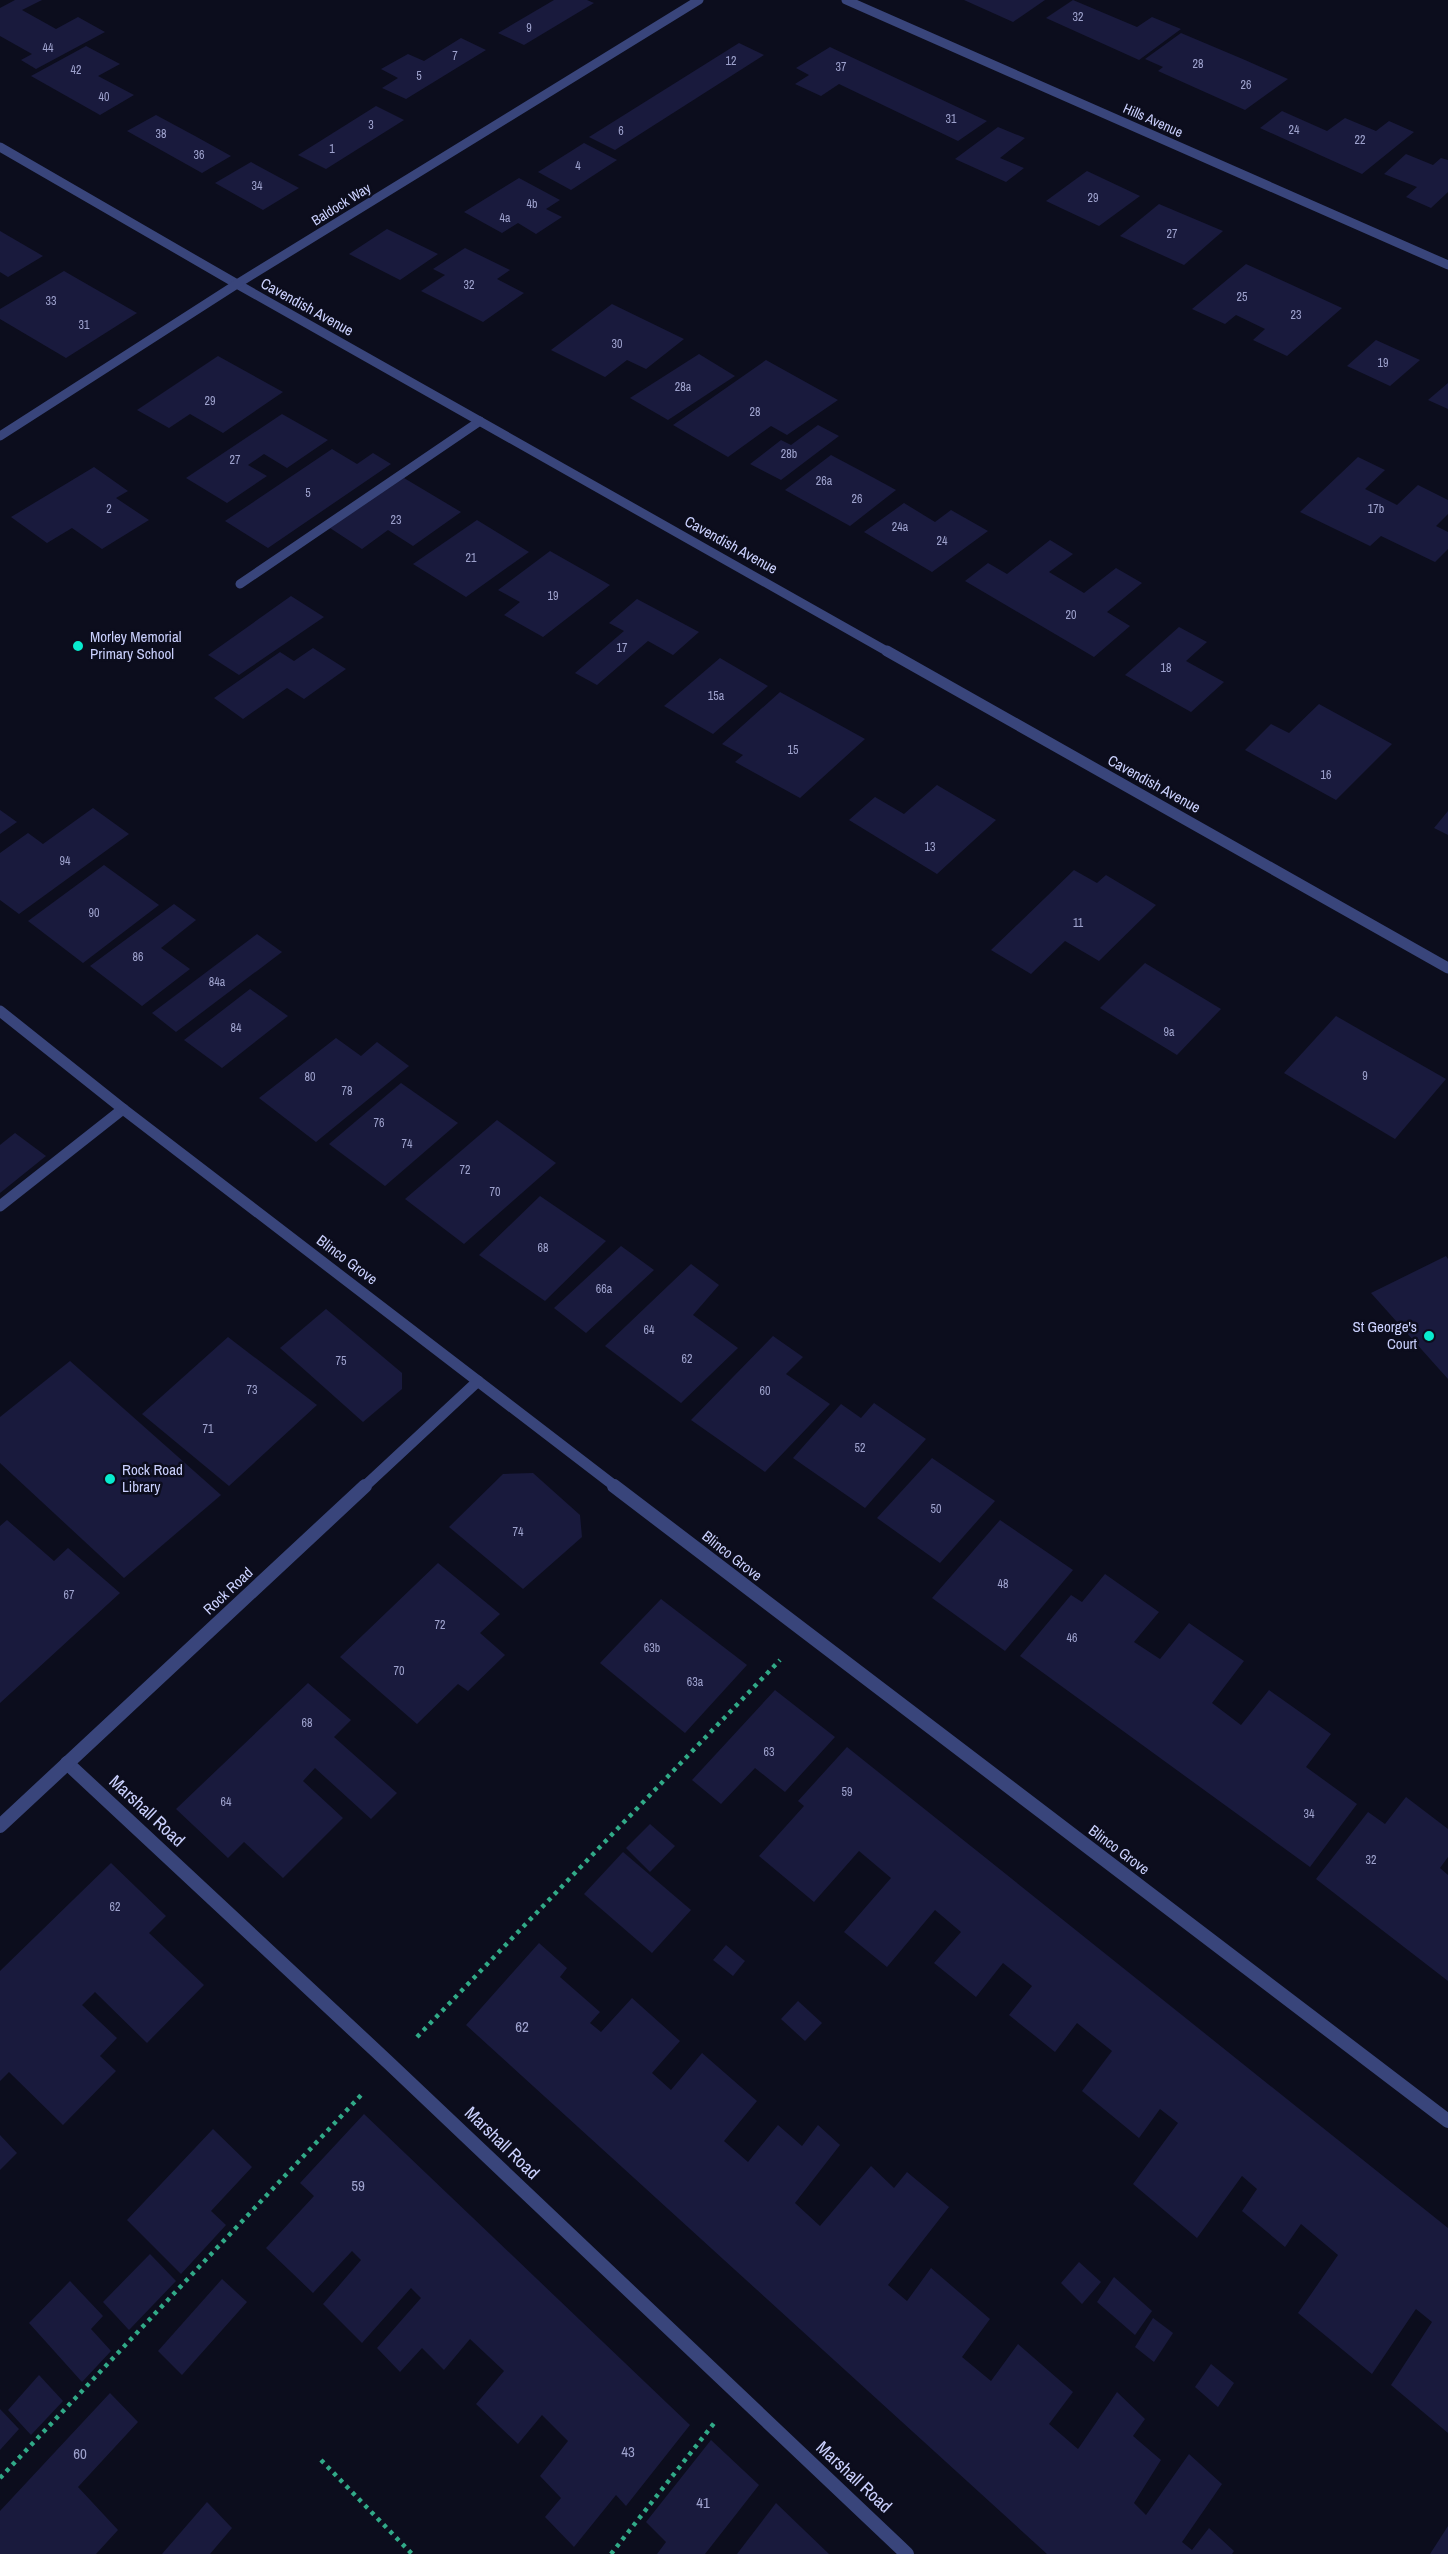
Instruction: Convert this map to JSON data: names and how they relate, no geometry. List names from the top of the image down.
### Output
{
  "streets": {
    "street": [
      "Hills Avenue",
      "Baldock Way",
      "Cavendish Avenue",
      "Blinco Grove",
      "Rock Road",
      "Marshall Road"
    ]
  },
  "crossings": [
    ["Baldock Way", "Cavendish Avenue"],
    ["Blinco Grove", "Rock Road"],
    ["Rock Road", "Marshall Road"]
  ],
  "places": ["Morley Memorial Primary School", "St George's Court", "Rock Road Library"],
  "house_numbers": [
    "32",
    "9",
    "44",
    "7",
    "12",
    "28",
    "37",
    "42",
    "5",
    "26",
    "40",
    "31",
    "3",
    "24",
    "6",
    "38",
    "22",
    "1",
    "36",
    "4",
    "34",
    "29",
    "4b",
    "4a",
    "27",
    "32",
    "25",
    "33",
    "23",
    "31",
    "30",
    "19",
    "28a",
    "29",
    "28",
    "28b",
    "27",
    "26a",
    "5",
    "26",
    "2",
    "17b",
    "23",
    "24a",
    "24",
    "21",
    "19",
    "20",
    "17",
    "18",
    "15a",
    "15",
    "16",
    "13",
    "94",
    "90",
    "11",
    "86",
    "84a",
    "84",
    "9a",
    "9",
    "80",
    "78",
    "76",
    "74",
    "72",
    "70",
    "68",
    "66a",
    "64",
    "62",
    "75",
    "73",
    "60",
    "71",
    "52",
    "50",
    "74",
    "48",
    "67",
    "72",
    "46",
    "63b",
    "70",
    "63a",
    "68",
    "63",
    "59",
    "64",
    "34",
    "32",
    "62",
    "62",
    "59",
    "43",
    "60",
    "41"
  ]
}
